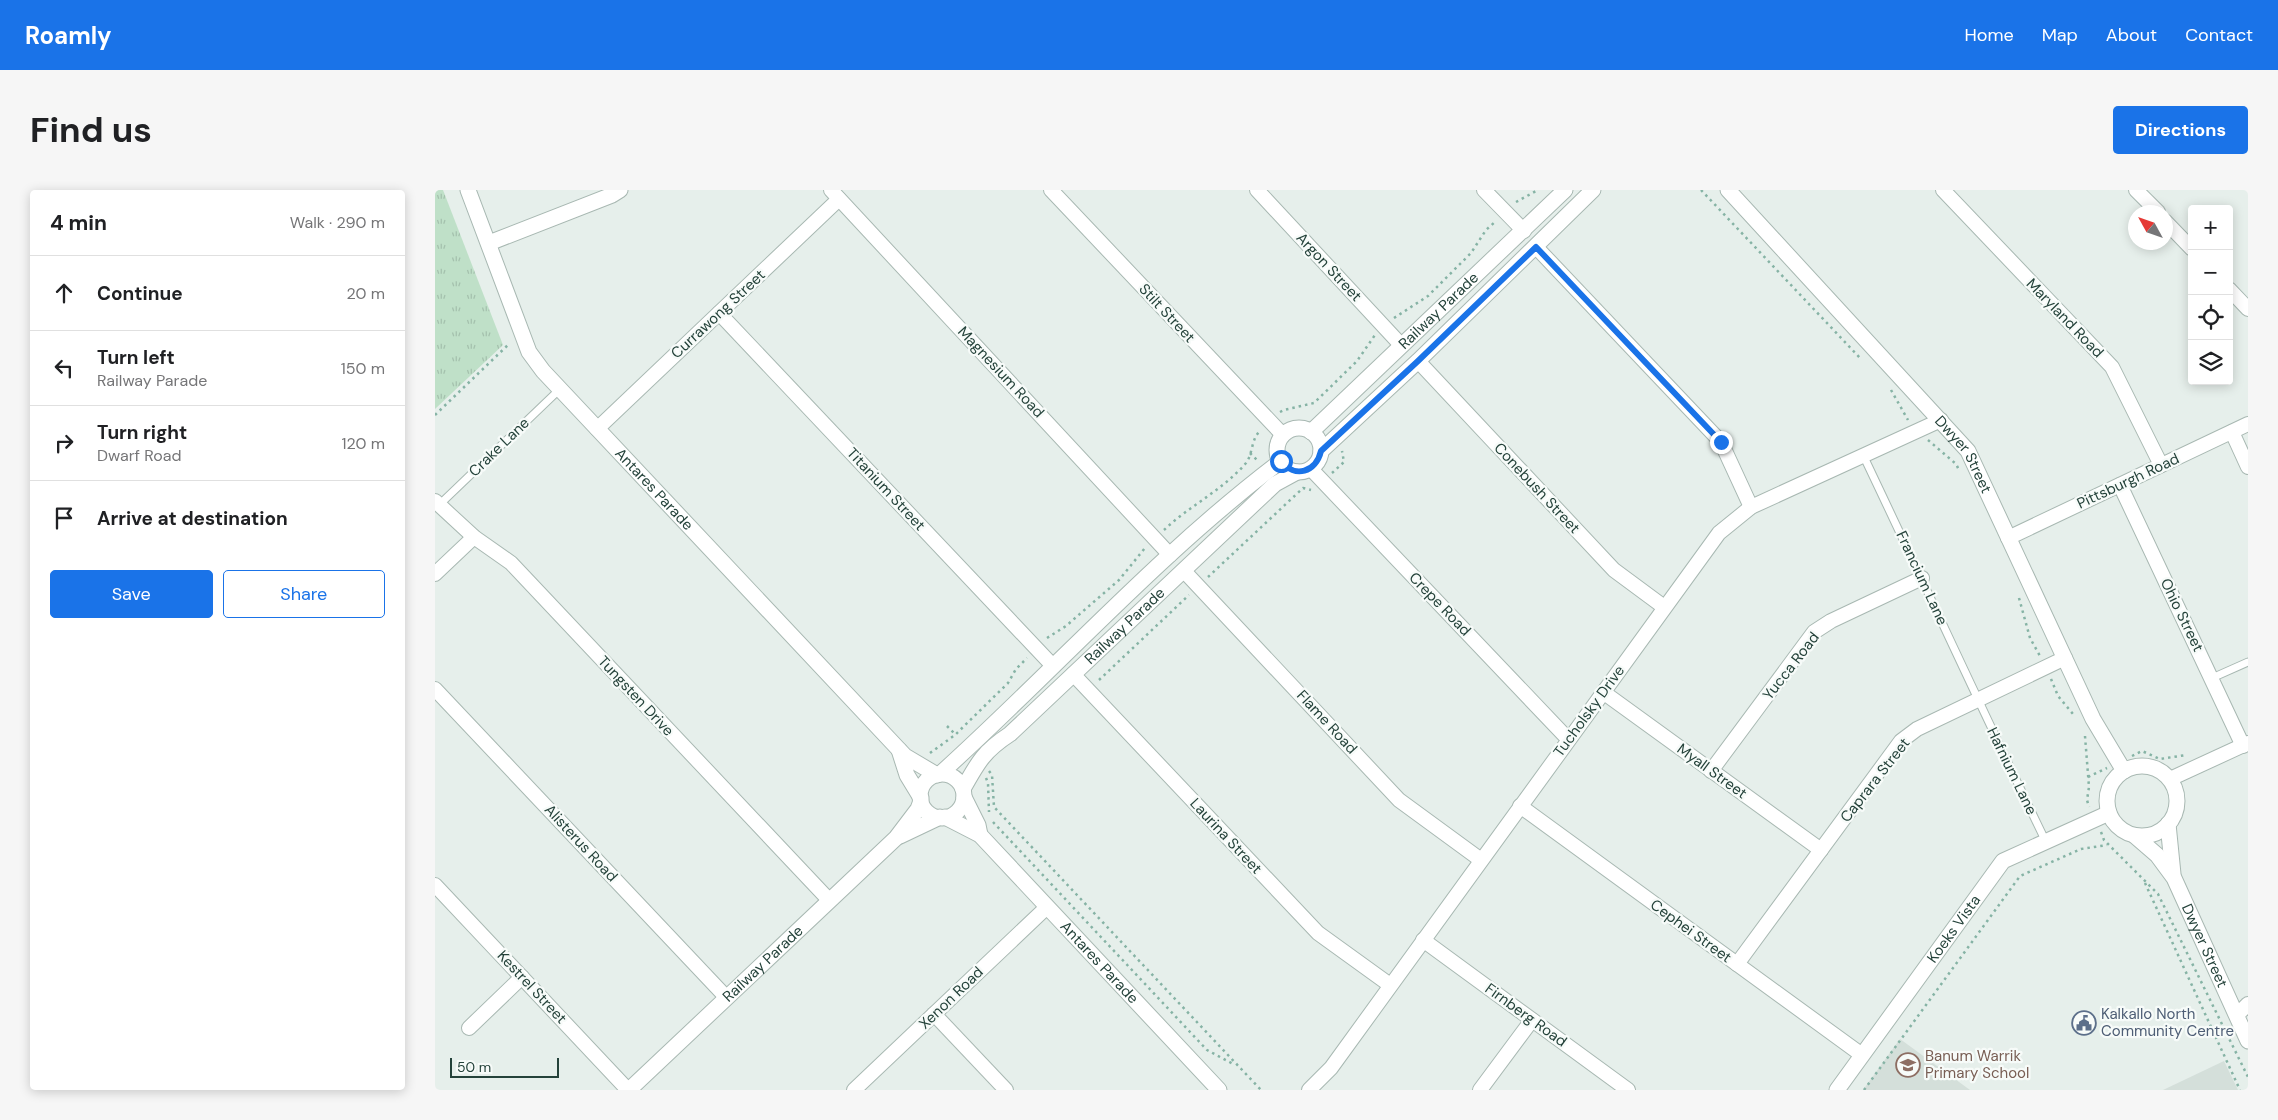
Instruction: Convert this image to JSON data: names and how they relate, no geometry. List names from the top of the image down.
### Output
{
  "streets": {
    "street": [
      "Argon Street",
      "Railway Parade",
      "Stilt Street",
      "Currawong Street",
      "Maryland Road",
      "Magnesium Road",
      "Dwyer Street",
      "Pittsburgh Road",
      "Conebush Street",
      "Antares Parade",
      "Titanium Street",
      "Crepe Road",
      "Ohio Street",
      "Yucca Road",
      "Tungsten Drive",
      "Tucholsky Drive",
      "Flame Road",
      "Myall Street",
      "Caprara Street",
      "Laurina Street",
      "Alisterus Road",
      "Koeks Vista",
      "Cephei Street",
      "Kestrel Street",
      "Xenon Road",
      "Firnberg Road"
    ],
    "lane": ["Crake Lane", "Francium Lane", "Hafnium Lane"]
  },
  "crossings": [
    ["Argon Street", "Railway Parade"],
    ["Railway Parade", "Stilt Street"],
    ["Railway Parade", "Magnesium Road"],
    ["Railway Parade", "Conebush Street"],
    ["Railway Parade", "Antares Parade"],
    ["Railway Parade", "Titanium Street"],
    ["Railway Parade", "Crepe Road"],
    ["Railway Parade", "Tungsten Drive"],
    ["Railway Parade", "Flame Road"],
    ["Railway Parade", "Laurina Street"],
    ["Railway Parade", "Alisterus Road"],
    ["Railway Parade", "Kestrel Street"],
    ["Stilt Street", "Crepe Road"],
    ["Currawong Street", "Magnesium Road"],
    ["Currawong Street", "Antares Parade"],
    ["Currawong Street", "Titanium Street"],
    ["Maryland Road", "Pittsburgh Road"],
    ["Crake Lane", "Antares Parade"],
    ["Crake Lane", "Tungsten Drive"],
    ["Dwyer Street", "Pittsburgh Road"],
    ["Dwyer Street", "Tucholsky Drive"],
    ["Dwyer Street", "Caprara Street"],
    ["Dwyer Street", "Koeks Vista"],
    ["Pittsburgh Road", "Ohio Street"],
    ["Conebush Street", "Tucholsky Drive"],
    ["Antares Parade", "Xenon Road"],
    ["Francium Lane", "Yucca Road"],
    ["Francium Lane", "Tucholsky Drive"],
    ["Francium Lane", "Hafnium Lane"],
    ["Francium Lane", "Caprara Street"],
    ["Crepe Road", "Tucholsky Drive"],
    ["Yucca Road", "Myall Street"],
    ["Tucholsky Drive", "Flame Road"],
    ["Tucholsky Drive", "Myall Street"],
    ["Tucholsky Drive", "Laurina Street"],
    ["Tucholsky Drive", "Cephei Street"],
    ["Tucholsky Drive", "Firnberg Road"],
    ["Myall Street", "Caprara Street"],
    ["Hafnium Lane", "Caprara Street"],
    ["Hafnium Lane", "Koeks Vista"],
    ["Caprara Street", "Cephei Street"],
    ["Koeks Vista", "Cephei Street"]
  ],
  "places": {
    "public building": ["Kalkallo North Community Centre"],
    "school or university": ["Banum Warrik Primary School"]
  },
  "scale_bar": "50 m",
  "north": "top left",
  "page": {
    "header": "Roamly",
    "nav": [
      "Home",
      "Map",
      "About",
      "Contact"
    ],
    "buttons": [
      "Directions",
      ["Save", "Share"]
    ],
    "title": "Find us",
    "heading": ["4 min", "Walk · 290 m"],
    "map_buttons": ["+", "−"],
    "list": [
      ["Continue", "20 m"],
      ["Turn left", "Railway Parade", "150 m"],
      ["Turn right", "Dwarf Road", "120 m"],
      "Arrive at destination"
    ],
    "scale": "50 m"
  }
}
